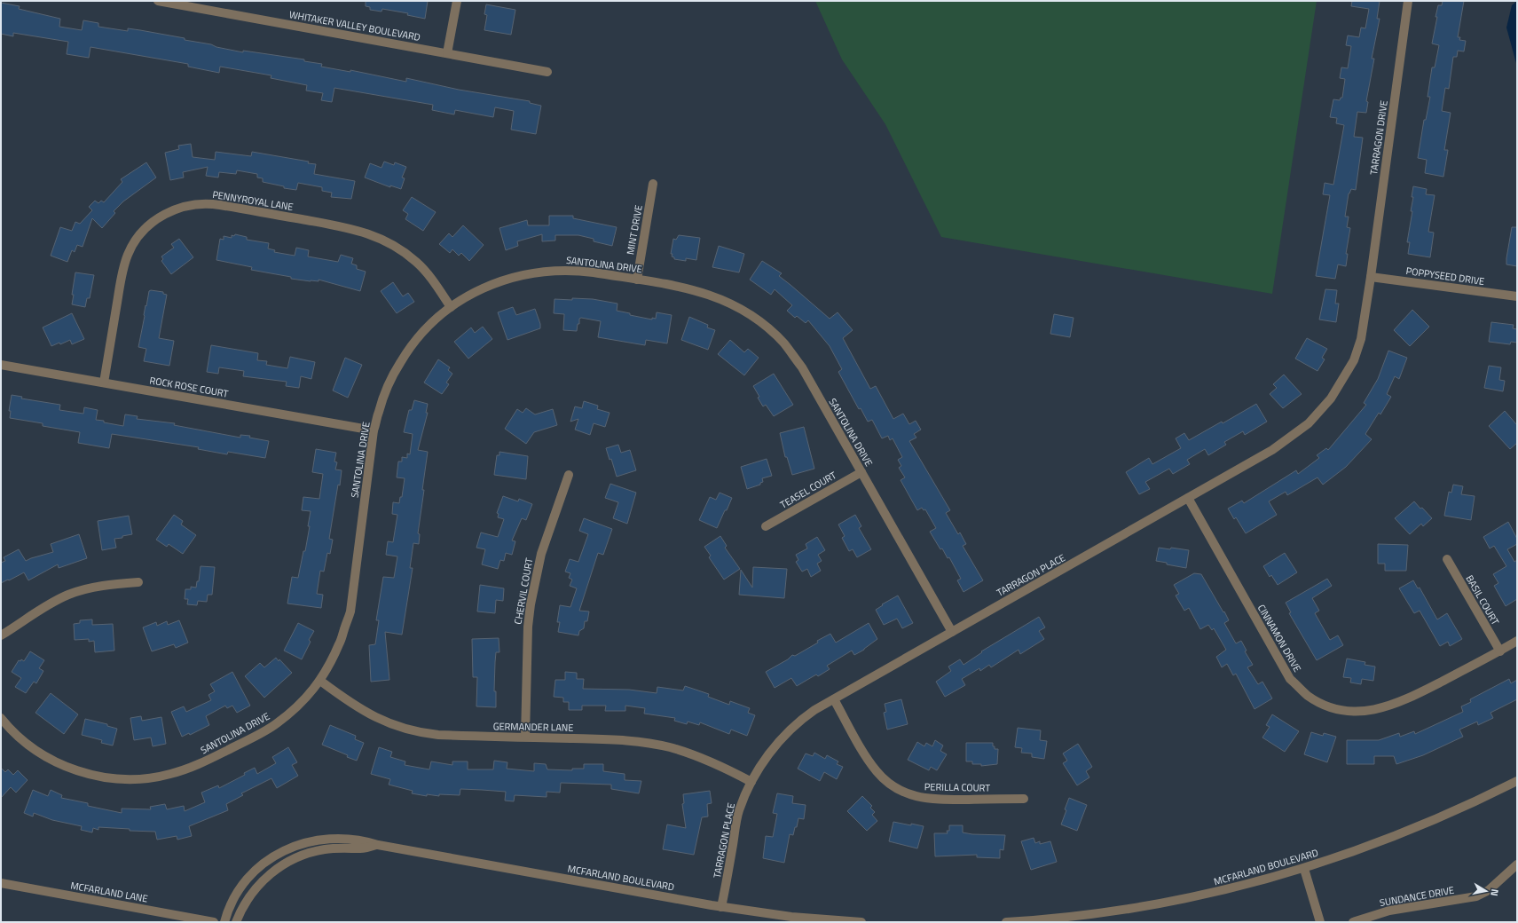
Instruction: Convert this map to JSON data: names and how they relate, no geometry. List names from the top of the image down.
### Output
{
  "streets": {
    "street": [
      "WHITAKER VALLEY BOULEVARD",
      "TARRAGON DRIVE",
      "PENNYROYAL LANE",
      "MINT DRIVE",
      "SANTOLINA DRIVE",
      "POPPYSEED DRIVE",
      "ROCK ROSE COURT",
      "TEASEL COURT",
      "TARRAGON PLACE",
      "CHERVIL COURT",
      "BASIL COURT",
      "CINNAMON DRIVE",
      "GERMANDER LANE",
      "PERILLA COURT",
      "MCFARLAND BOULEVARD",
      "MCFARLAND LANE",
      "SUNDANCE DRIVE"
    ]
  },
  "crossings": [
    ["TARRAGON DRIVE", "POPPYSEED DRIVE"],
    ["TARRAGON DRIVE", "TARRAGON PLACE"],
    ["PENNYROYAL LANE", "SANTOLINA DRIVE"],
    ["PENNYROYAL LANE", "ROCK ROSE COURT"],
    ["MINT DRIVE", "SANTOLINA DRIVE"],
    ["SANTOLINA DRIVE", "ROCK ROSE COURT"],
    ["SANTOLINA DRIVE", "TEASEL COURT"],
    ["SANTOLINA DRIVE", "TARRAGON PLACE"],
    ["SANTOLINA DRIVE", "GERMANDER LANE"],
    ["POPPYSEED DRIVE", "TARRAGON PLACE"],
    ["TARRAGON PLACE", "CINNAMON DRIVE"],
    ["TARRAGON PLACE", "GERMANDER LANE"],
    ["TARRAGON PLACE", "PERILLA COURT"],
    ["TARRAGON PLACE", "MCFARLAND BOULEVARD"],
    ["CHERVIL COURT", "GERMANDER LANE"],
    ["BASIL COURT", "CINNAMON DRIVE"]
  ],
  "north": "right"
}
